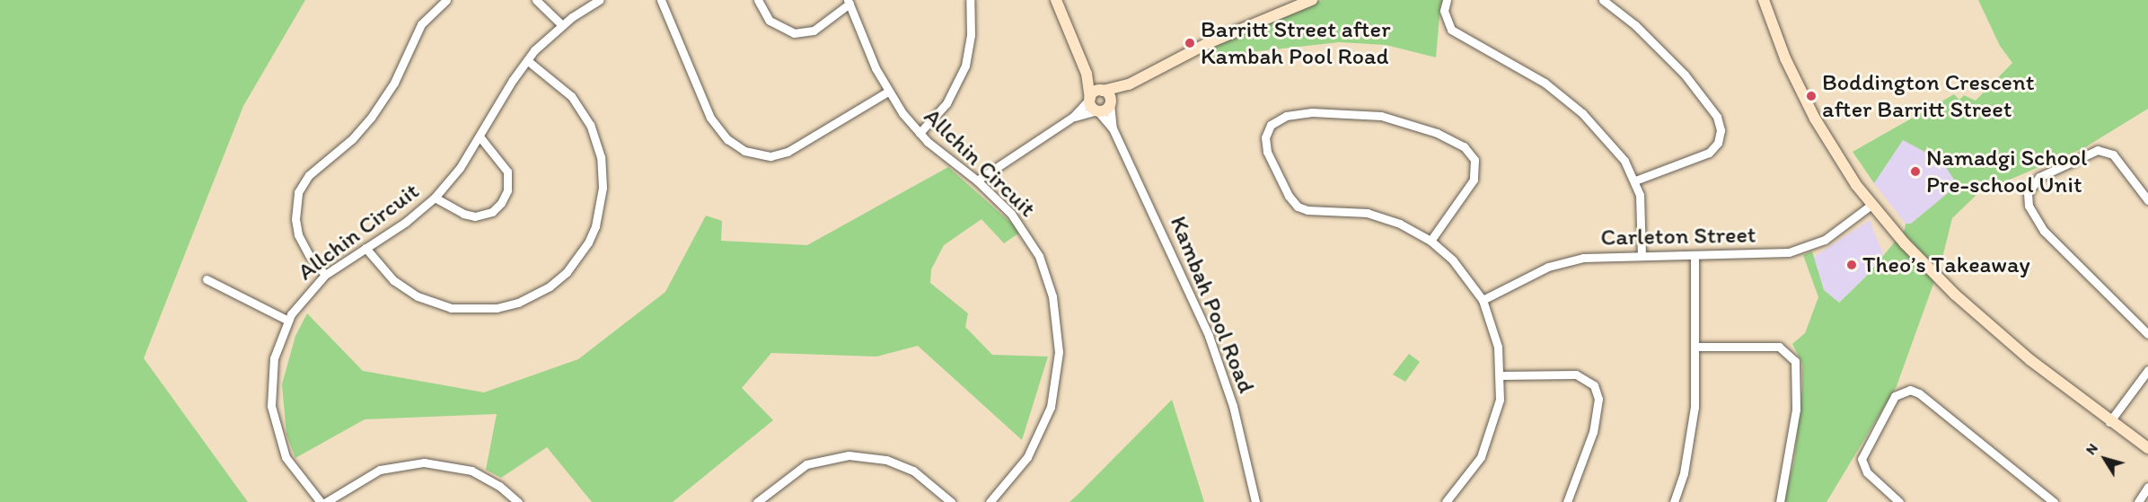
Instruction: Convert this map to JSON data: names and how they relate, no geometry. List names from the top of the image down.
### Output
{
  "streets": {
    "street": ["Allchin Circuit", "Carleton Street", "Kambah Pool Road"]
  },
  "places": [
    "Barritt Street after Kambah Pool Road",
    "Boddington Crescent after Barritt Street",
    "Namadgi School Pre-school Unit",
    "Theo’s Takeaway"
  ],
  "north": "top left"
}
